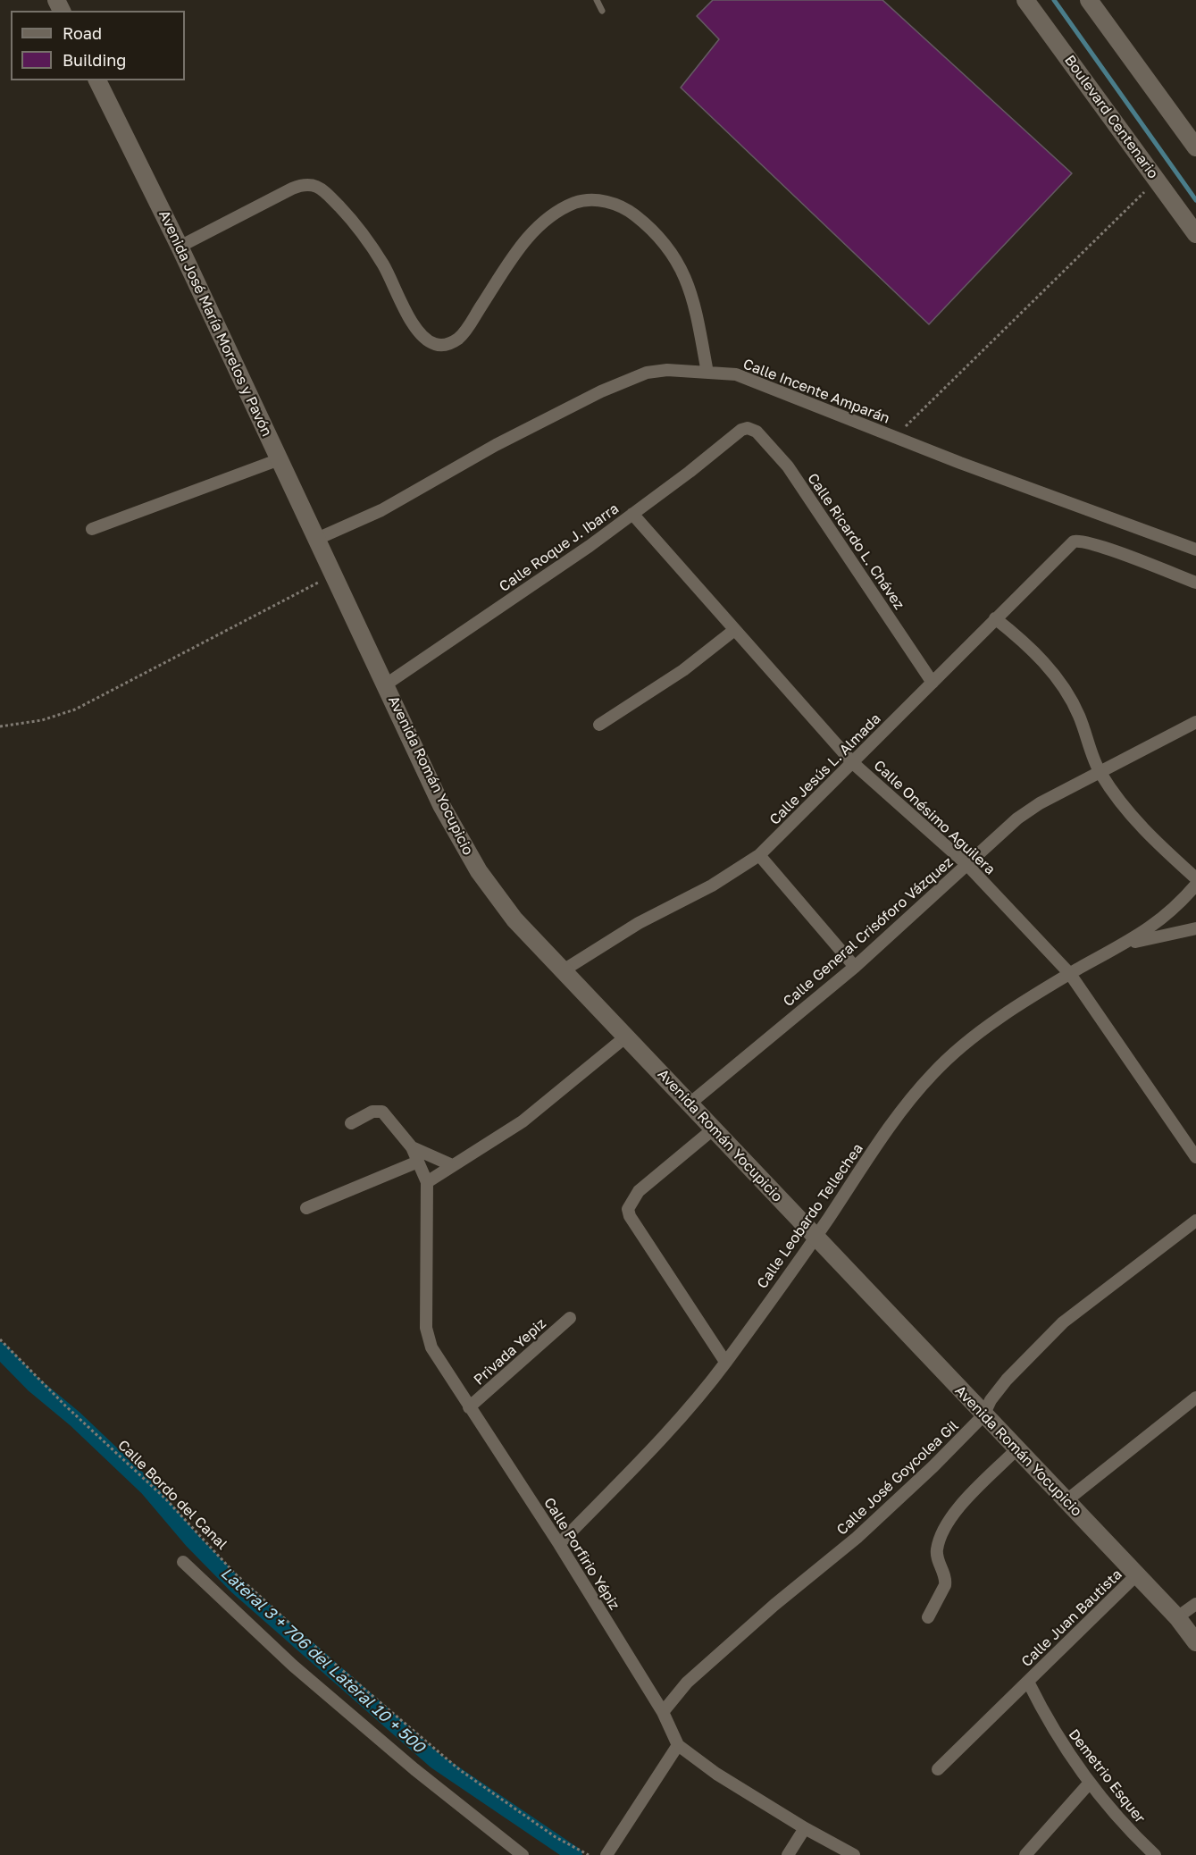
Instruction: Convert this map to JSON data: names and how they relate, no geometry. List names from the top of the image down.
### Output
{
  "streets": {
    "street": [
      "Boulevard Centenario",
      "Avenida José María Morelos y Pavón",
      "Calle Incente Amparán",
      "Calle Ricardo L. Chávez",
      "Calle Roque J. Ibarra",
      "Calle Jesús L. Almada",
      "Avenida Román Yocupicio",
      "Calle Onésimo Aguilera",
      "Calle General Crisóforo Vázquez",
      "Calle Leobardo Tellechea",
      "Privada Yepiz",
      "Calle José Goycolea Gil",
      "Calle Porfirio Yépiz",
      "Calle Juan Bautista",
      "Demetrio Esquer"
    ],
    "path": ["Calle Bordo del Canal"]
  },
  "crossings": [
    ["Avenida José María Morelos y Pavón", "Calle Incente Amparán"],
    ["Avenida José María Morelos y Pavón", "Avenida Román Yocupicio"],
    ["Calle Ricardo L. Chávez", "Calle Roque J. Ibarra"],
    ["Calle Ricardo L. Chávez", "Calle Jesús L. Almada"],
    ["Calle Roque J. Ibarra", "Avenida Román Yocupicio"],
    ["Calle Roque J. Ibarra", "Calle Onésimo Aguilera"],
    ["Calle Jesús L. Almada", "Avenida Román Yocupicio"],
    ["Calle Jesús L. Almada", "Calle Onésimo Aguilera"],
    ["Avenida Román Yocupicio", "Calle General Crisóforo Vázquez"],
    ["Avenida Román Yocupicio", "Calle Leobardo Tellechea"],
    ["Avenida Román Yocupicio", "Calle José Goycolea Gil"],
    ["Avenida Román Yocupicio", "Calle Juan Bautista"],
    ["Calle Onésimo Aguilera", "Calle General Crisóforo Vázquez"],
    ["Calle Onésimo Aguilera", "Calle Leobardo Tellechea"],
    ["Calle Leobardo Tellechea", "Calle Porfirio Yépiz"],
    ["Privada Yepiz", "Calle Porfirio Yépiz"],
    ["Calle José Goycolea Gil", "Calle Porfirio Yépiz"],
    ["Calle Juan Bautista", "Demetrio Esquer"]
  ],
  "water": ["Lateral 3 + 706 del Lateral 10 + 500"],
  "legend": ["Road", "Building"]
}
